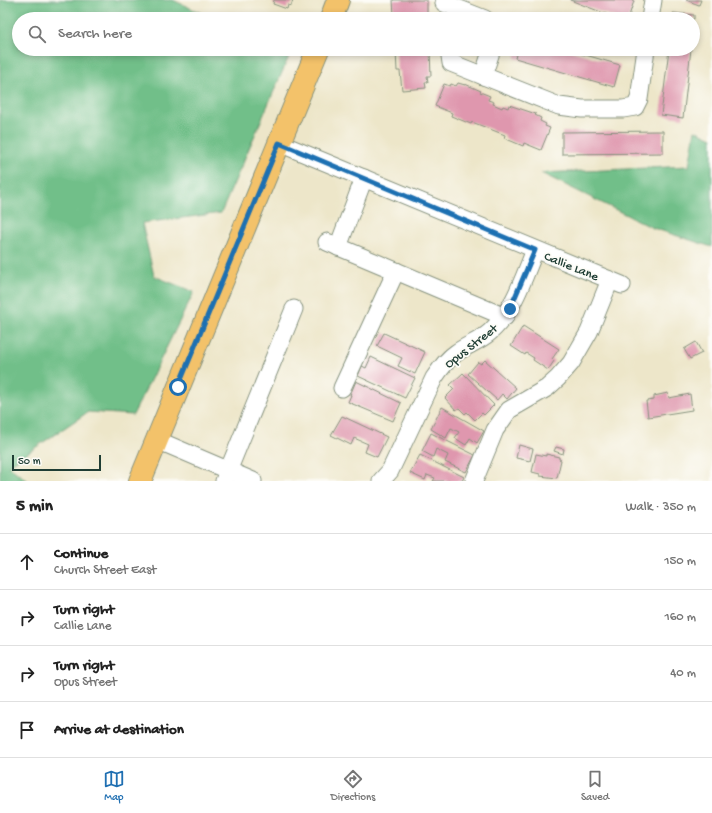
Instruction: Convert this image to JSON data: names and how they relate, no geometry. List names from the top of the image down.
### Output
{
  "streets": {
    "street": ["Callie Lane", "Opus Street"]
  },
  "crossings": [
    ["Callie Lane", "Opus Street"]
  ],
  "scale_bar": "50 m",
  "page": {
    "search": "Search here",
    "scale": "50 m",
    "heading": ["5 min", "Walk · 350 m"],
    "list": [
      ["Continue", "Church Street East", "150 m"],
      ["Turn right", "Callie Lane", "160 m"],
      ["Turn right", "Opus Street", "40 m"],
      "Arrive at destination"
    ],
    "nav": ["Map", "Directions", "Saved"]
  }
}
